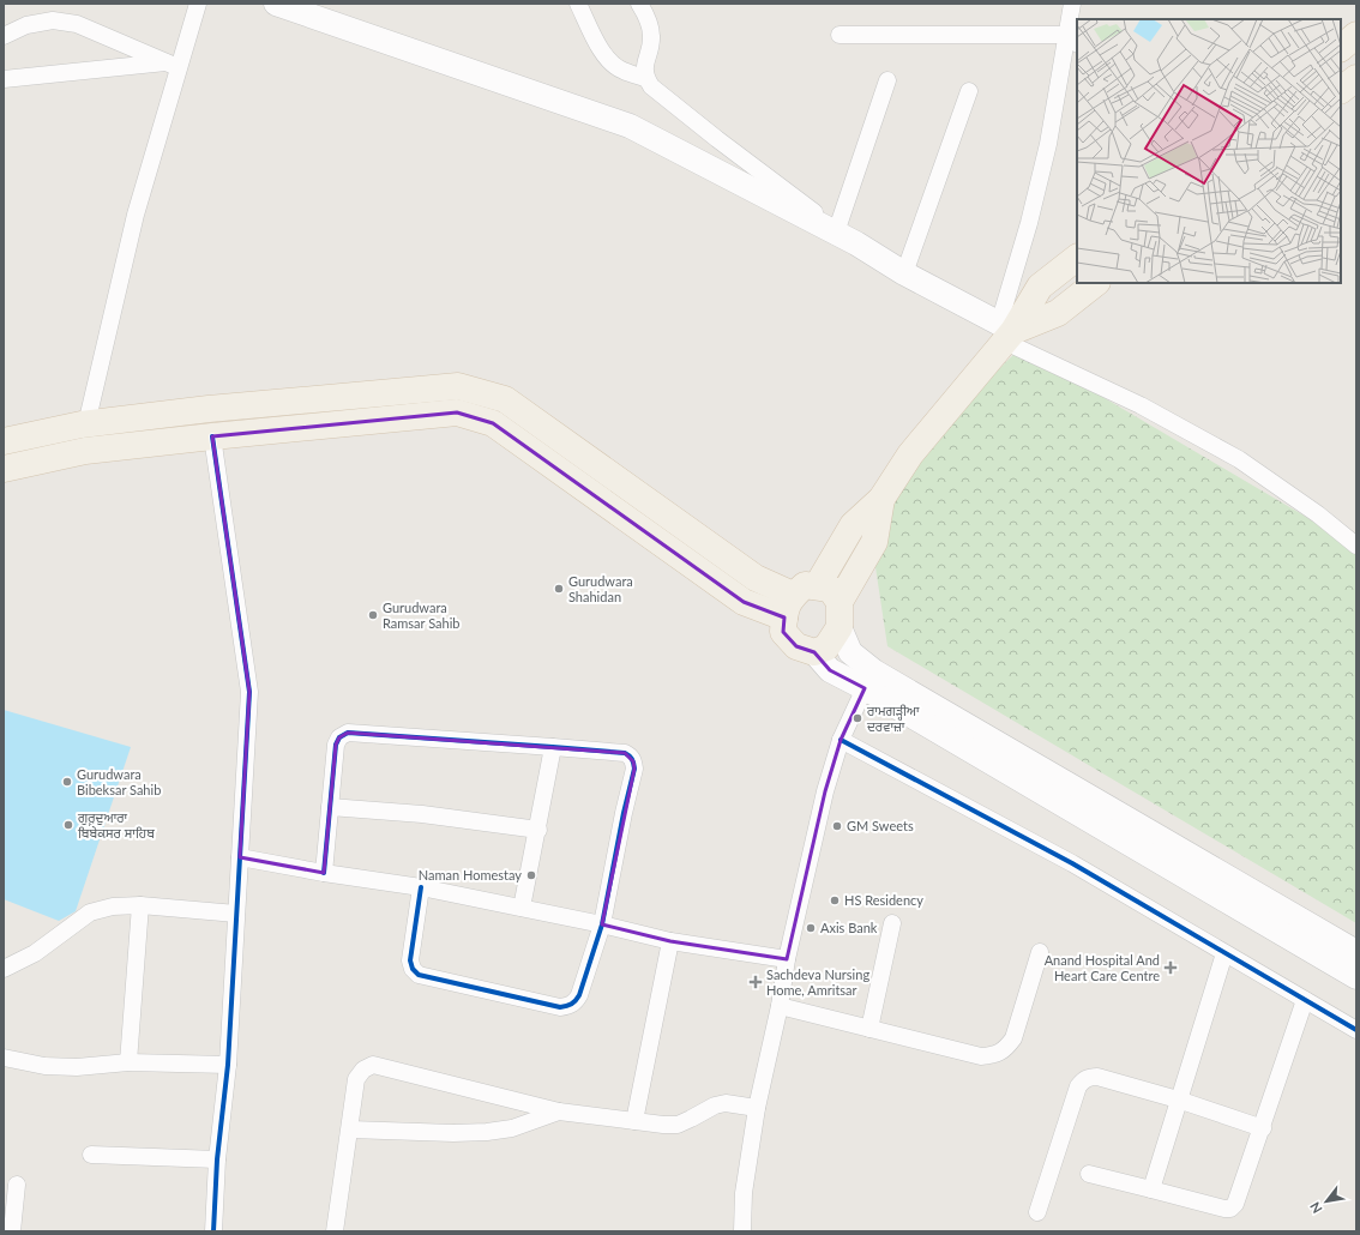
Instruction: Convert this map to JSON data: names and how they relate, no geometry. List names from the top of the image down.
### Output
{
  "places": {
    "other": [
      "Gurudwara Shahidan",
      "Gurudwara Ramsar Sahib",
      "ਰਾਮਗੜ੍ਹੀਆ ਦਰਵਾਜ਼ਾ",
      "Gurudwara Bibeksar Sahib",
      "ਗੁਰੂਦੁਆਰਾ ਬਿਬੇਕਸਰ ਸਾਹਿਬ",
      "GM Sweets",
      "Naman Homestay",
      "HS Residency",
      "Axis Bank"
    ],
    "health": ["Anand Hospital And Heart Care Centre", "Sachdeva Nursing Home, Amritsar"]
  },
  "north": "bottom left"
}
